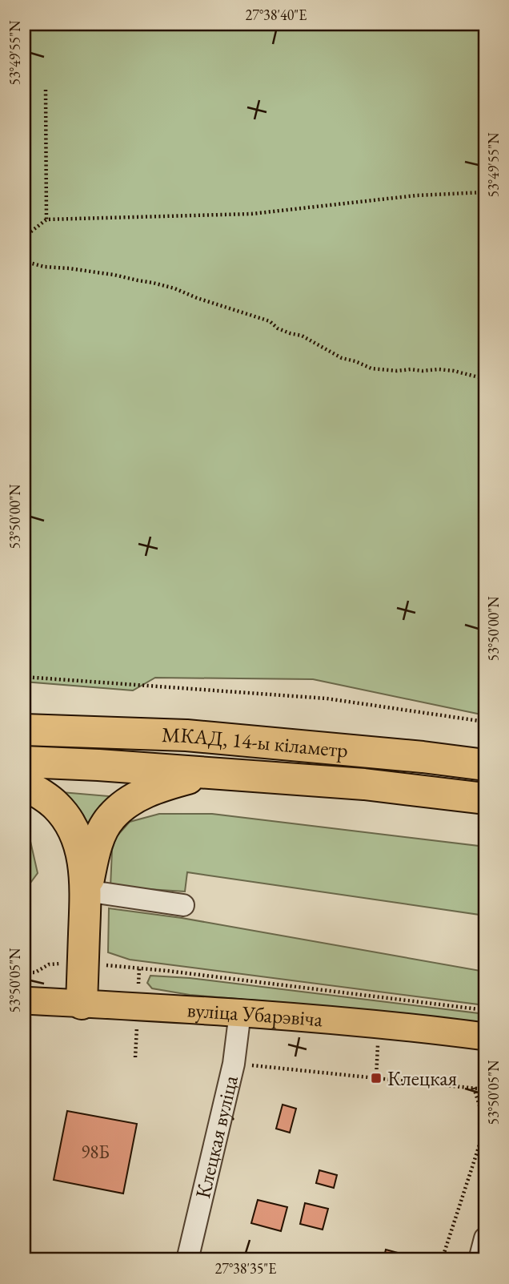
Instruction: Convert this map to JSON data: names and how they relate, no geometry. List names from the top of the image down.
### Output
{
  "streets": {
    "highway": ["МКАД, 14-ы кіламетр"],
    "main road": ["вуліца Убарэвіча"],
    "street": ["Клецкая вуліца"]
  },
  "crossings": [
    ["вуліца Убарэвіча", "Клецкая вуліца"]
  ],
  "places": {
    "transit": ["Клецкая"]
  },
  "house_numbers": ["98Б"],
  "coordinates": [
    "27°38'40\"E",
    "53°49'55\"N",
    "53°50'00\"N",
    "53°50'05\"N",
    "27°38'35\"E"
  ]
}
